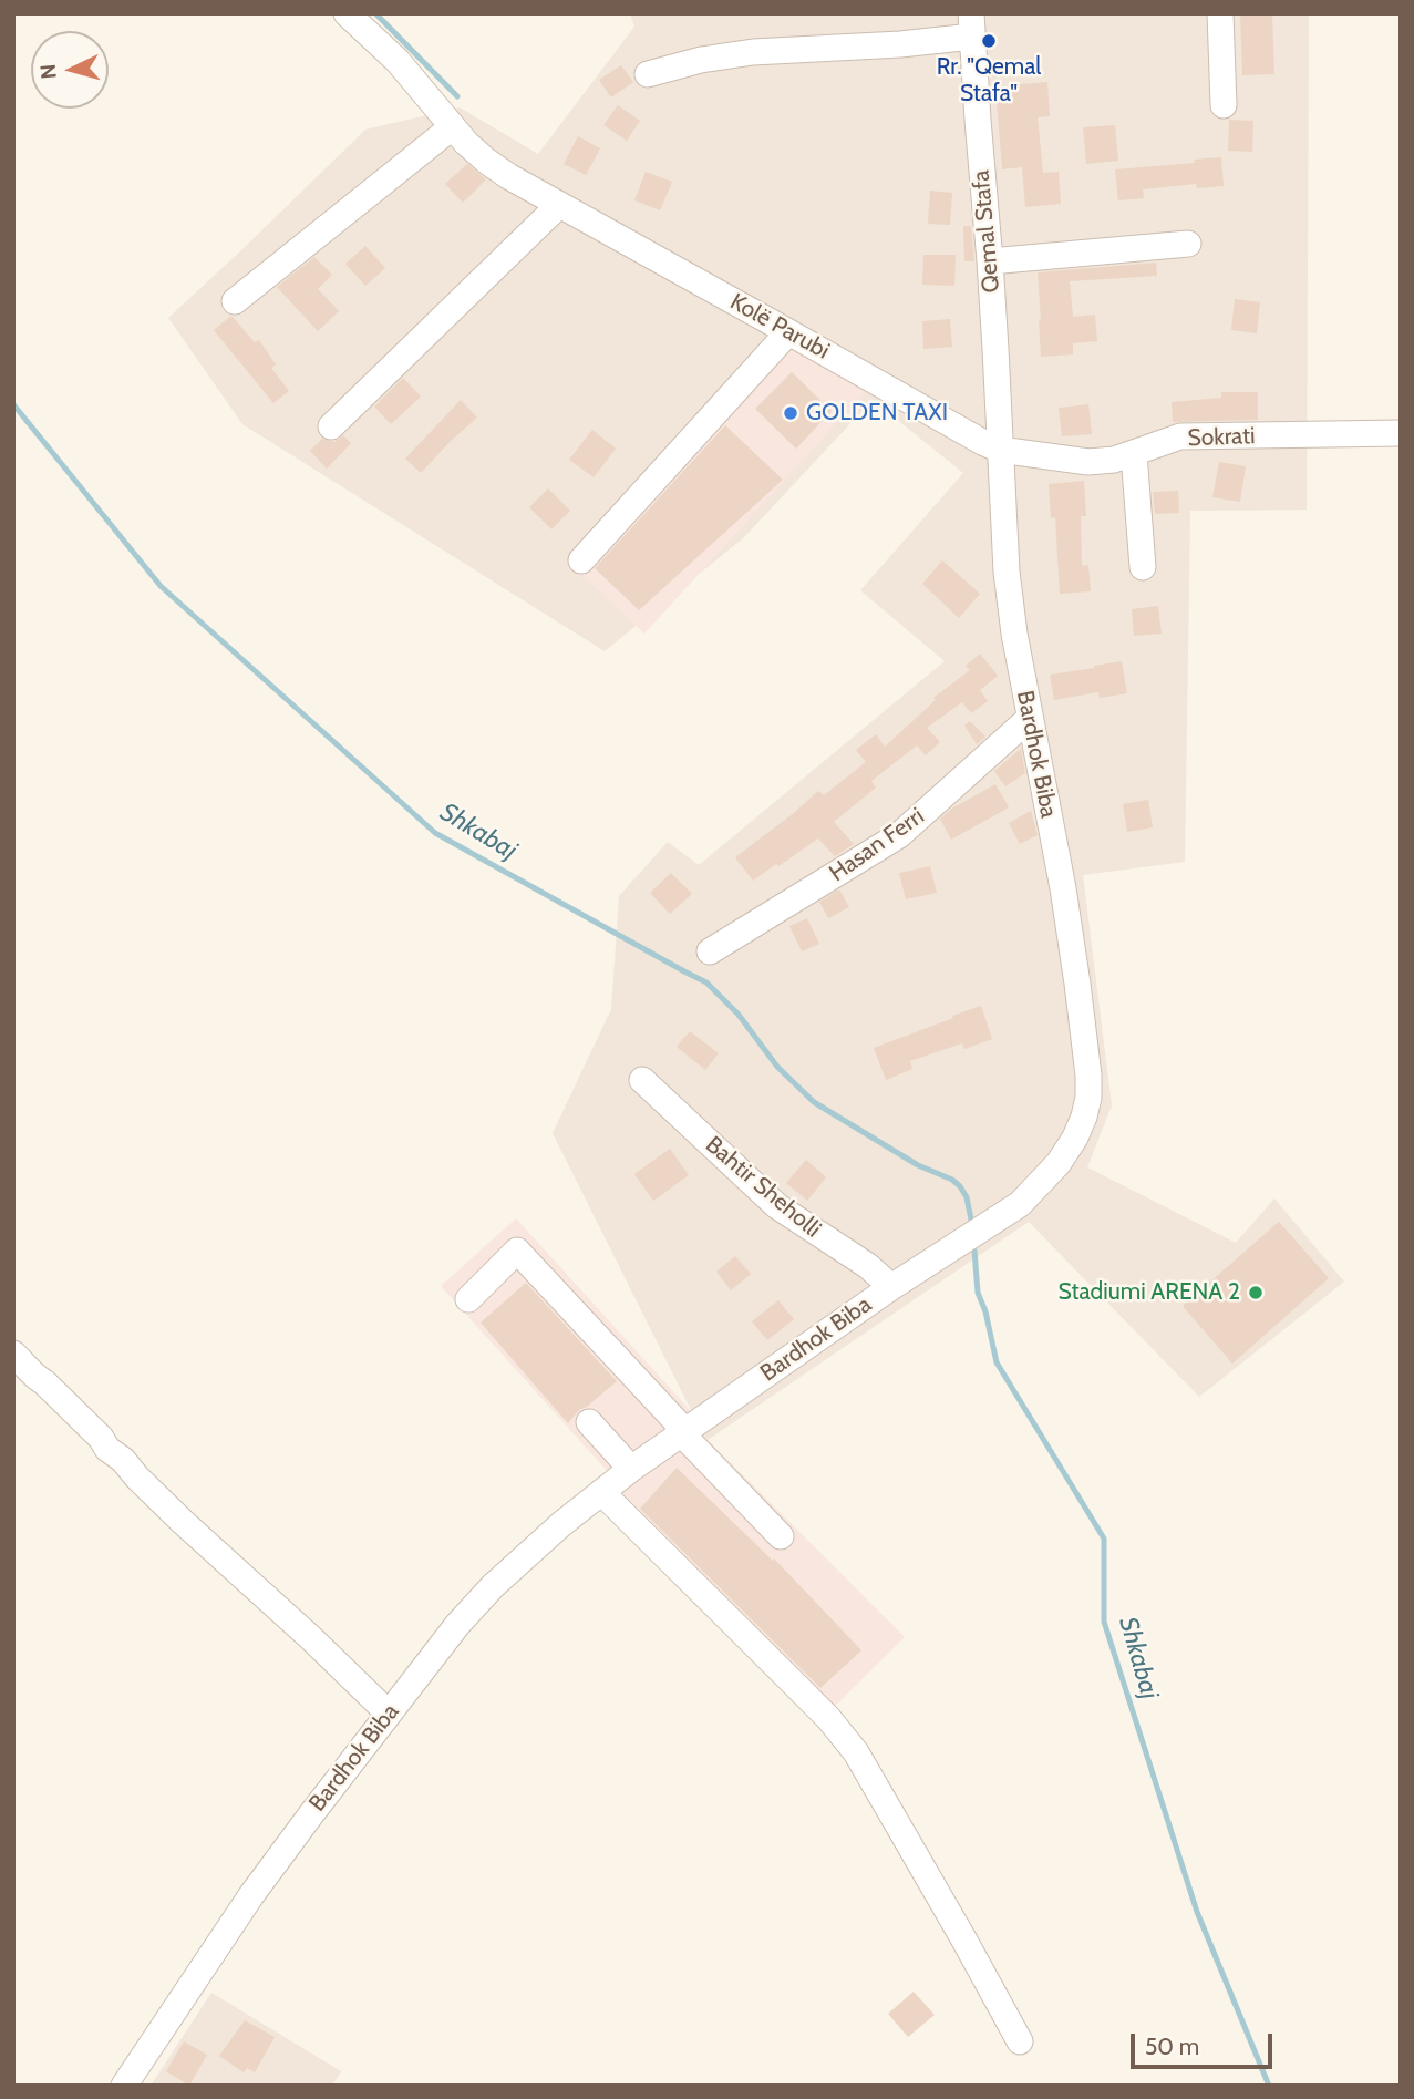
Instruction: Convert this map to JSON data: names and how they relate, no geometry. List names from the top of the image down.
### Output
{
  "streets": {
    "street": [
      "Qemal Stafa",
      "Kolë Parubi",
      "Sokrati",
      "Bardhok Biba",
      "Hasan Ferri",
      "Bahtir Sheholli"
    ]
  },
  "crossings": [
    ["Qemal Stafa", "Kolë Parubi"],
    ["Qemal Stafa", "Sokrati"],
    ["Qemal Stafa", "Bardhok Biba"],
    ["Kolë Parubi", "Sokrati"],
    ["Kolë Parubi", "Bardhok Biba"],
    ["Sokrati", "Bardhok Biba"],
    ["Bardhok Biba", "Hasan Ferri"],
    ["Bardhok Biba", "Bahtir Sheholli"]
  ],
  "water": ["Shkabaj"],
  "places": ["Rr. \"Qemal Stafa\"", "GOLDEN TAXI", "Stadiumi ARENA 2"],
  "scale_bar": "50 m",
  "north": "left"
}
